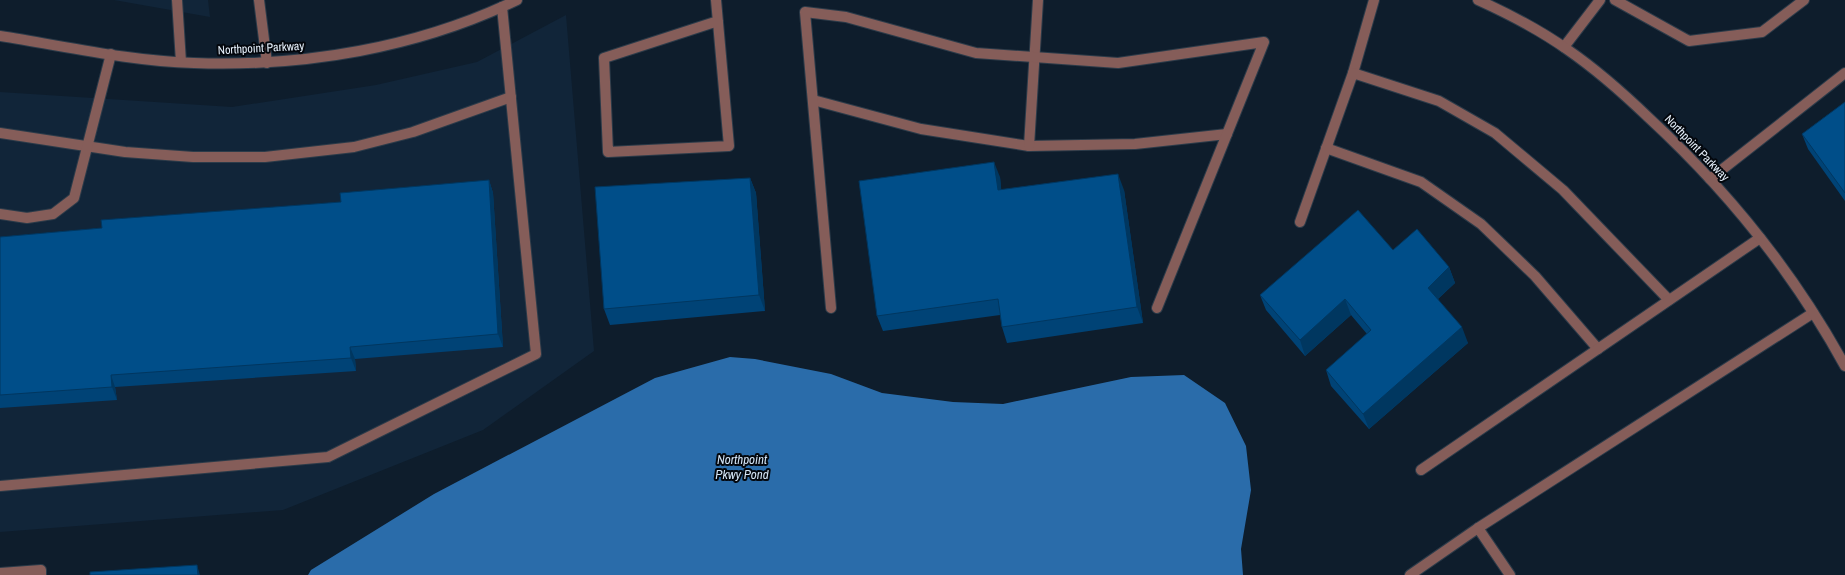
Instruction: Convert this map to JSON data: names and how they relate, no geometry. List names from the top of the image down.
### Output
{
  "streets": {
    "street": ["Northpoint Parkway"]
  },
  "water": ["Northpoint Pkwy Pond"]
}
